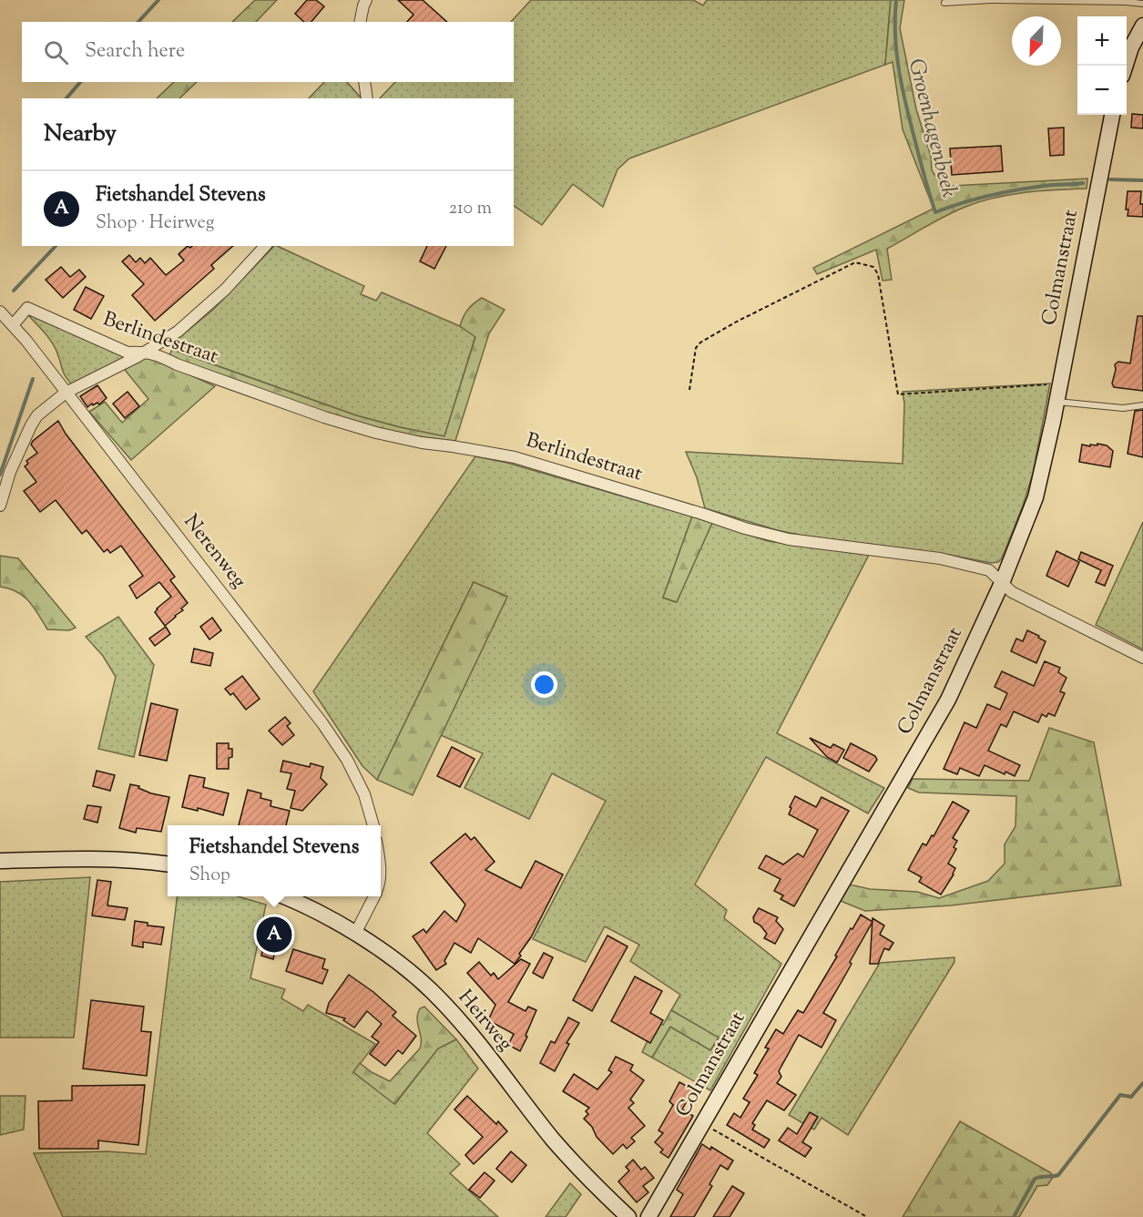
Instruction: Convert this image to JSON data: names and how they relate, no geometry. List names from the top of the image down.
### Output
{
  "streets": {
    "main road": ["Colmanstraat", "Heirweg"],
    "street": ["Berlindestraat", "Nerenweg"]
  },
  "crossings": [
    ["Colmanstraat", "Berlindestraat"],
    ["Berlindestraat", "Nerenweg"]
  ],
  "water": ["Groenhagenbeek"],
  "north": "bottom left",
  "page": {
    "map_buttons": ["+", "−"],
    "search": "Search here",
    "heading": "Nearby",
    "list": [
      {
        "mark": "A",
        "name": "Fietshandel Stevens",
        "note": "Shop · Heirweg",
        "value": "210 m"
      }
    ],
    "popup": ["Fietshandel Stevens", "Shop"],
    "pins": "A"
  }
}
